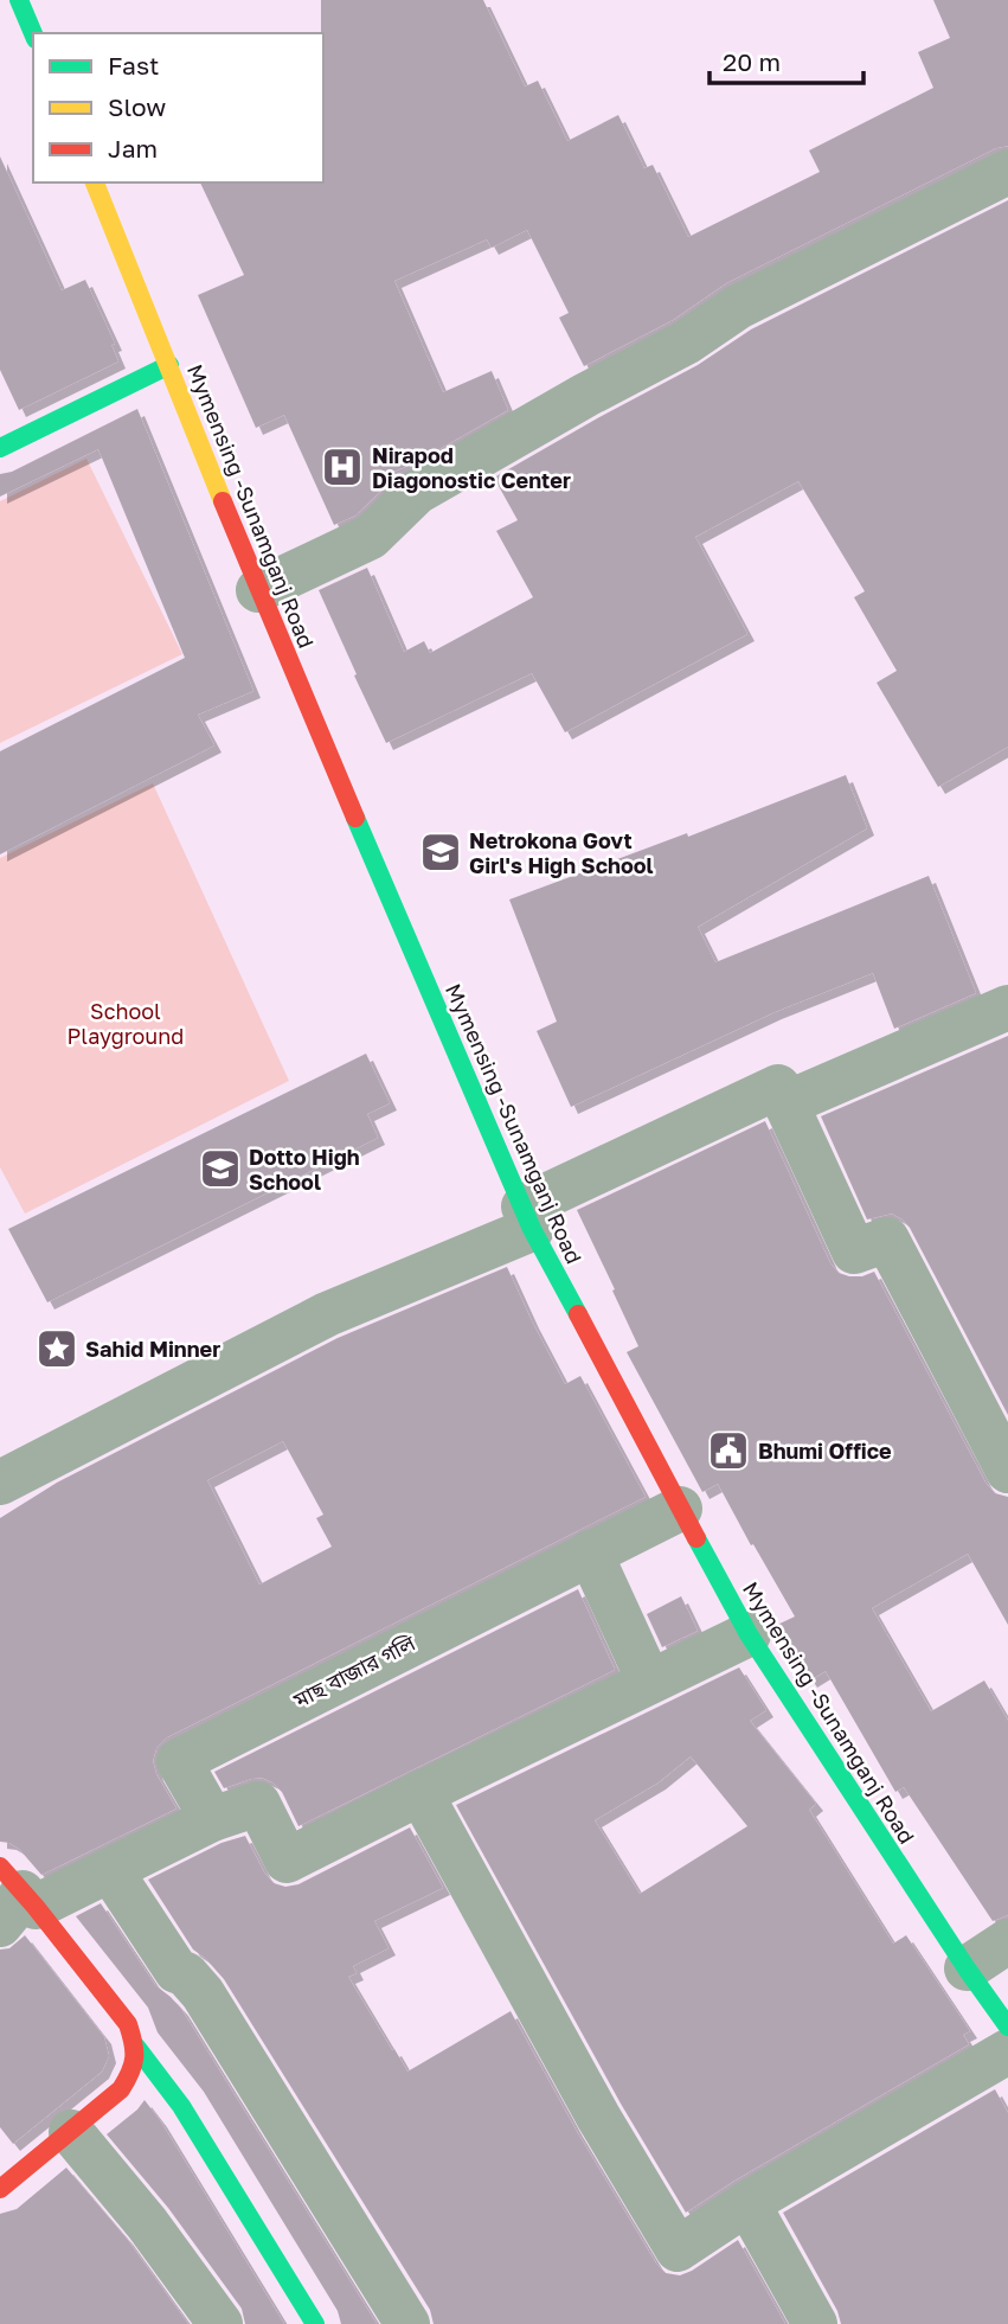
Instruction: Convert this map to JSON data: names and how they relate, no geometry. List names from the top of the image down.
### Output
{
  "streets": {
    "main road": ["Mymensing -Sunamganj Road"],
    "street": ["মাছ বাজার গলি"]
  },
  "crossings": [
    ["Mymensing -Sunamganj Road", "মাছ বাজার গলি"]
  ],
  "parks": ["School Playground"],
  "places": {
    "hospital": ["Nirapod Diagonostic Center"],
    "school or university": ["Netrokona Govt Girl's High School", "Dotto High School"],
    "place": ["Sahid Minner"],
    "public building": ["Bhumi Office"]
  },
  "legend": ["Fast", "Slow", "Jam"],
  "scale_bar": "20 m"
}
